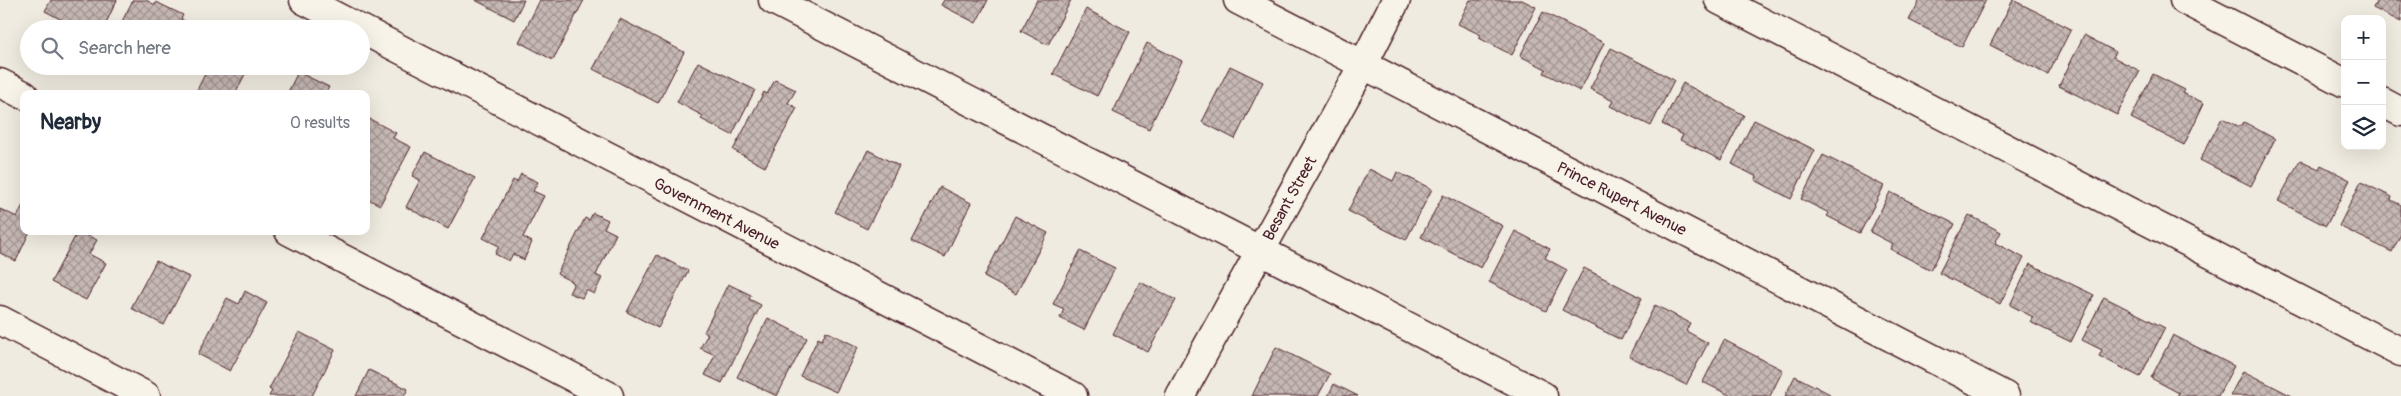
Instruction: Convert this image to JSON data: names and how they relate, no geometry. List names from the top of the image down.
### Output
{
  "streets": {
    "street": ["Besant Street", "Prince Rupert Avenue", "Government Avenue"]
  },
  "crossings": [
    ["Besant Street", "Prince Rupert Avenue"]
  ],
  "page": {
    "map_buttons": ["+", "−"],
    "search": "Search here",
    "heading": ["Nearby", "0 results"]
  }
}
